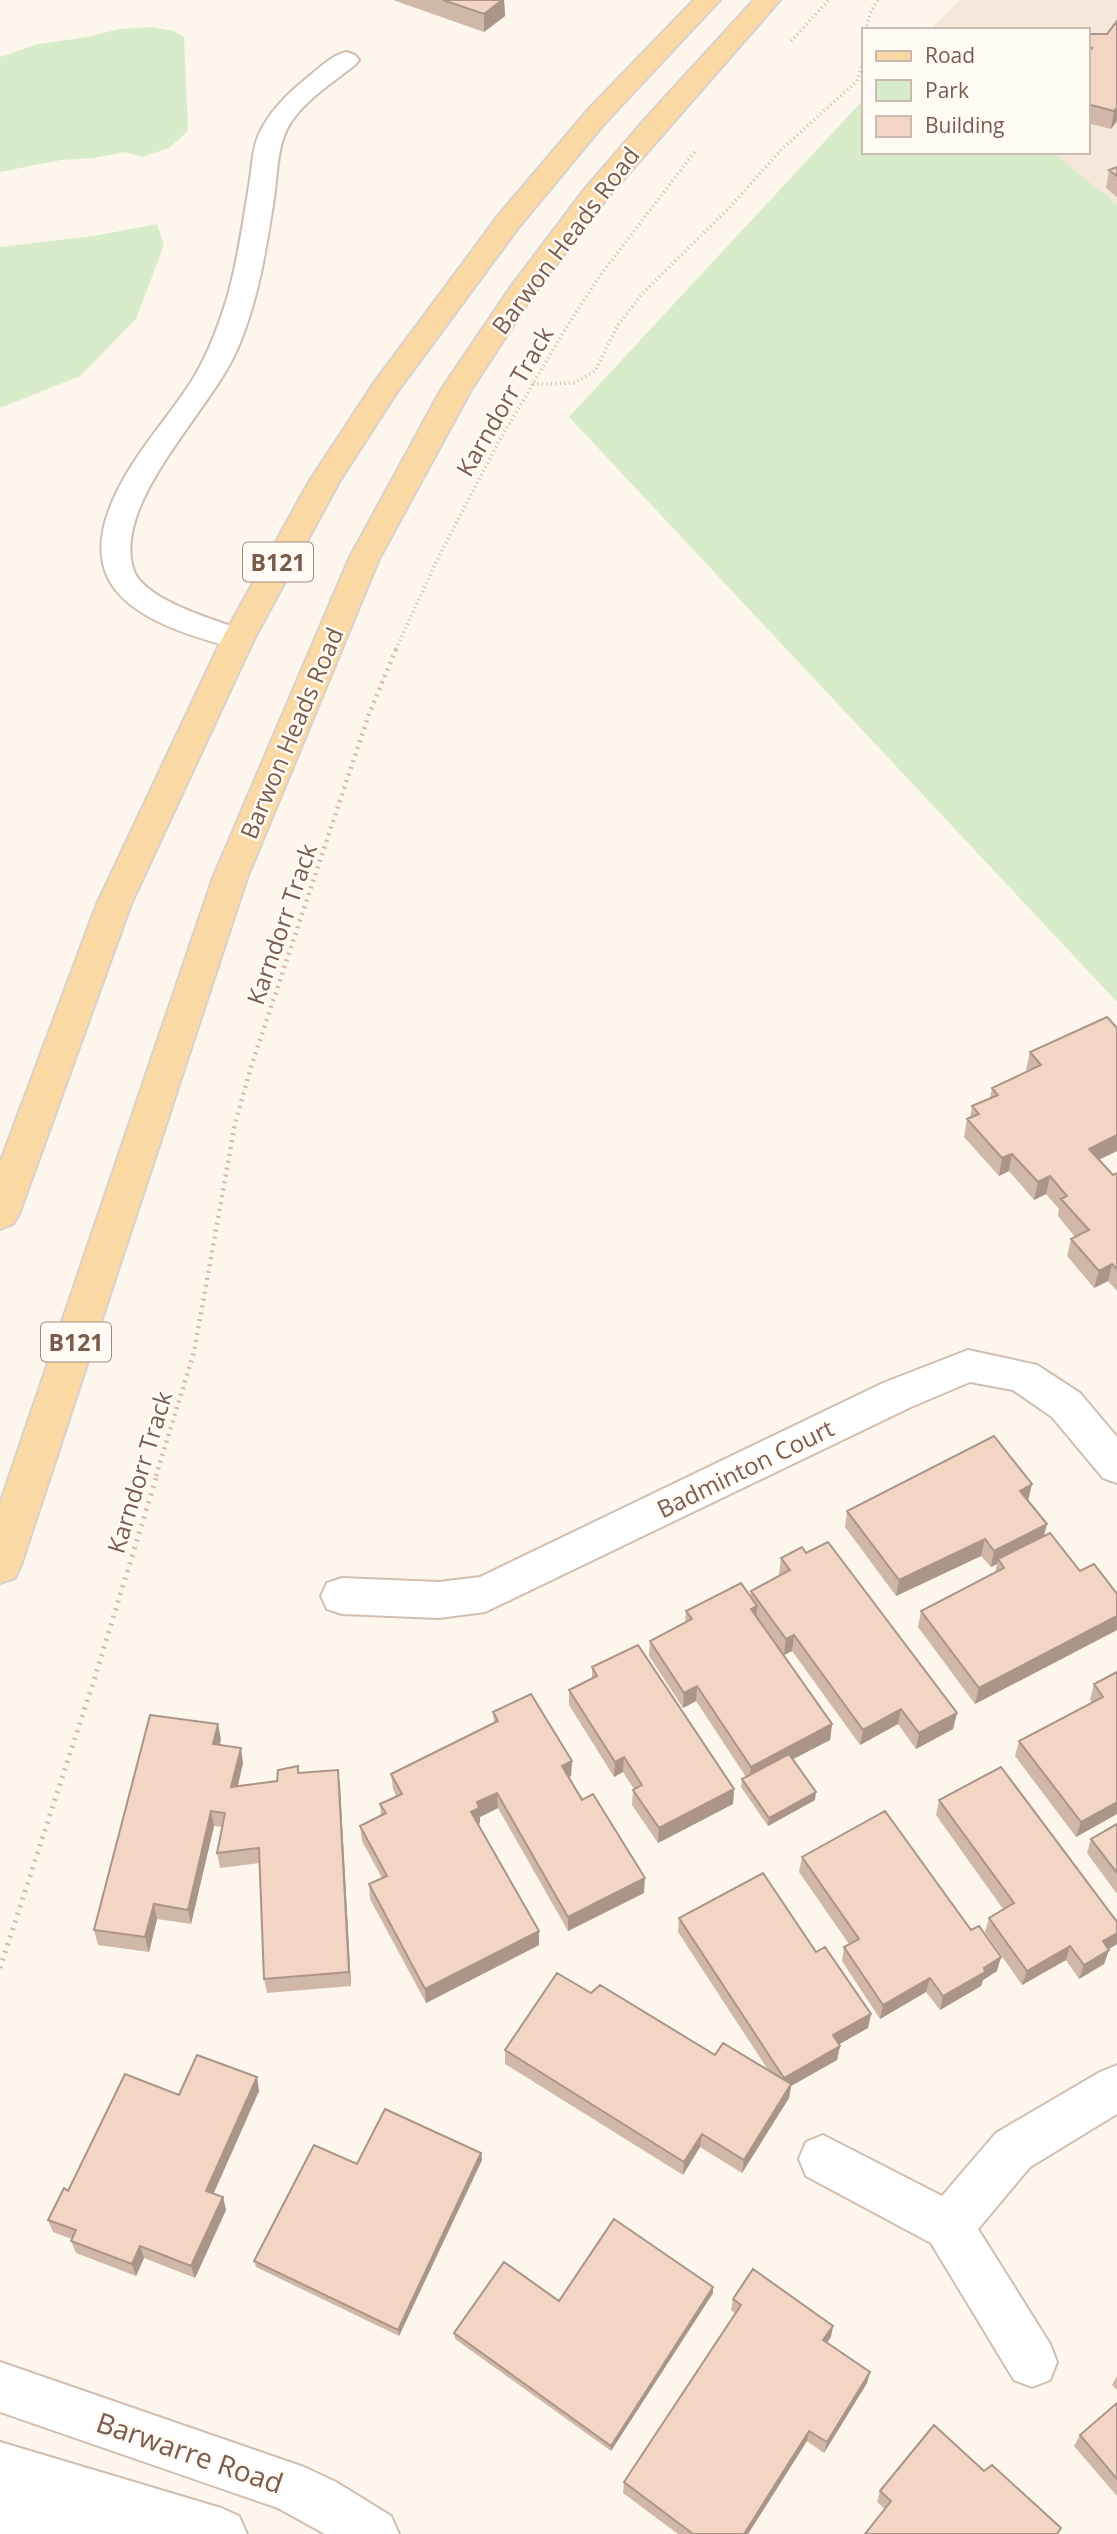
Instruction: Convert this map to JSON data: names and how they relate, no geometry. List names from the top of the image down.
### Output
{
  "streets": {
    "main road": ["Barwon Heads Road", "B121"],
    "street": ["Badminton Court", "Barwarre Road"],
    "path": ["Karndorr Track"]
  },
  "legend": ["Road", "Park", "Building"]
}
